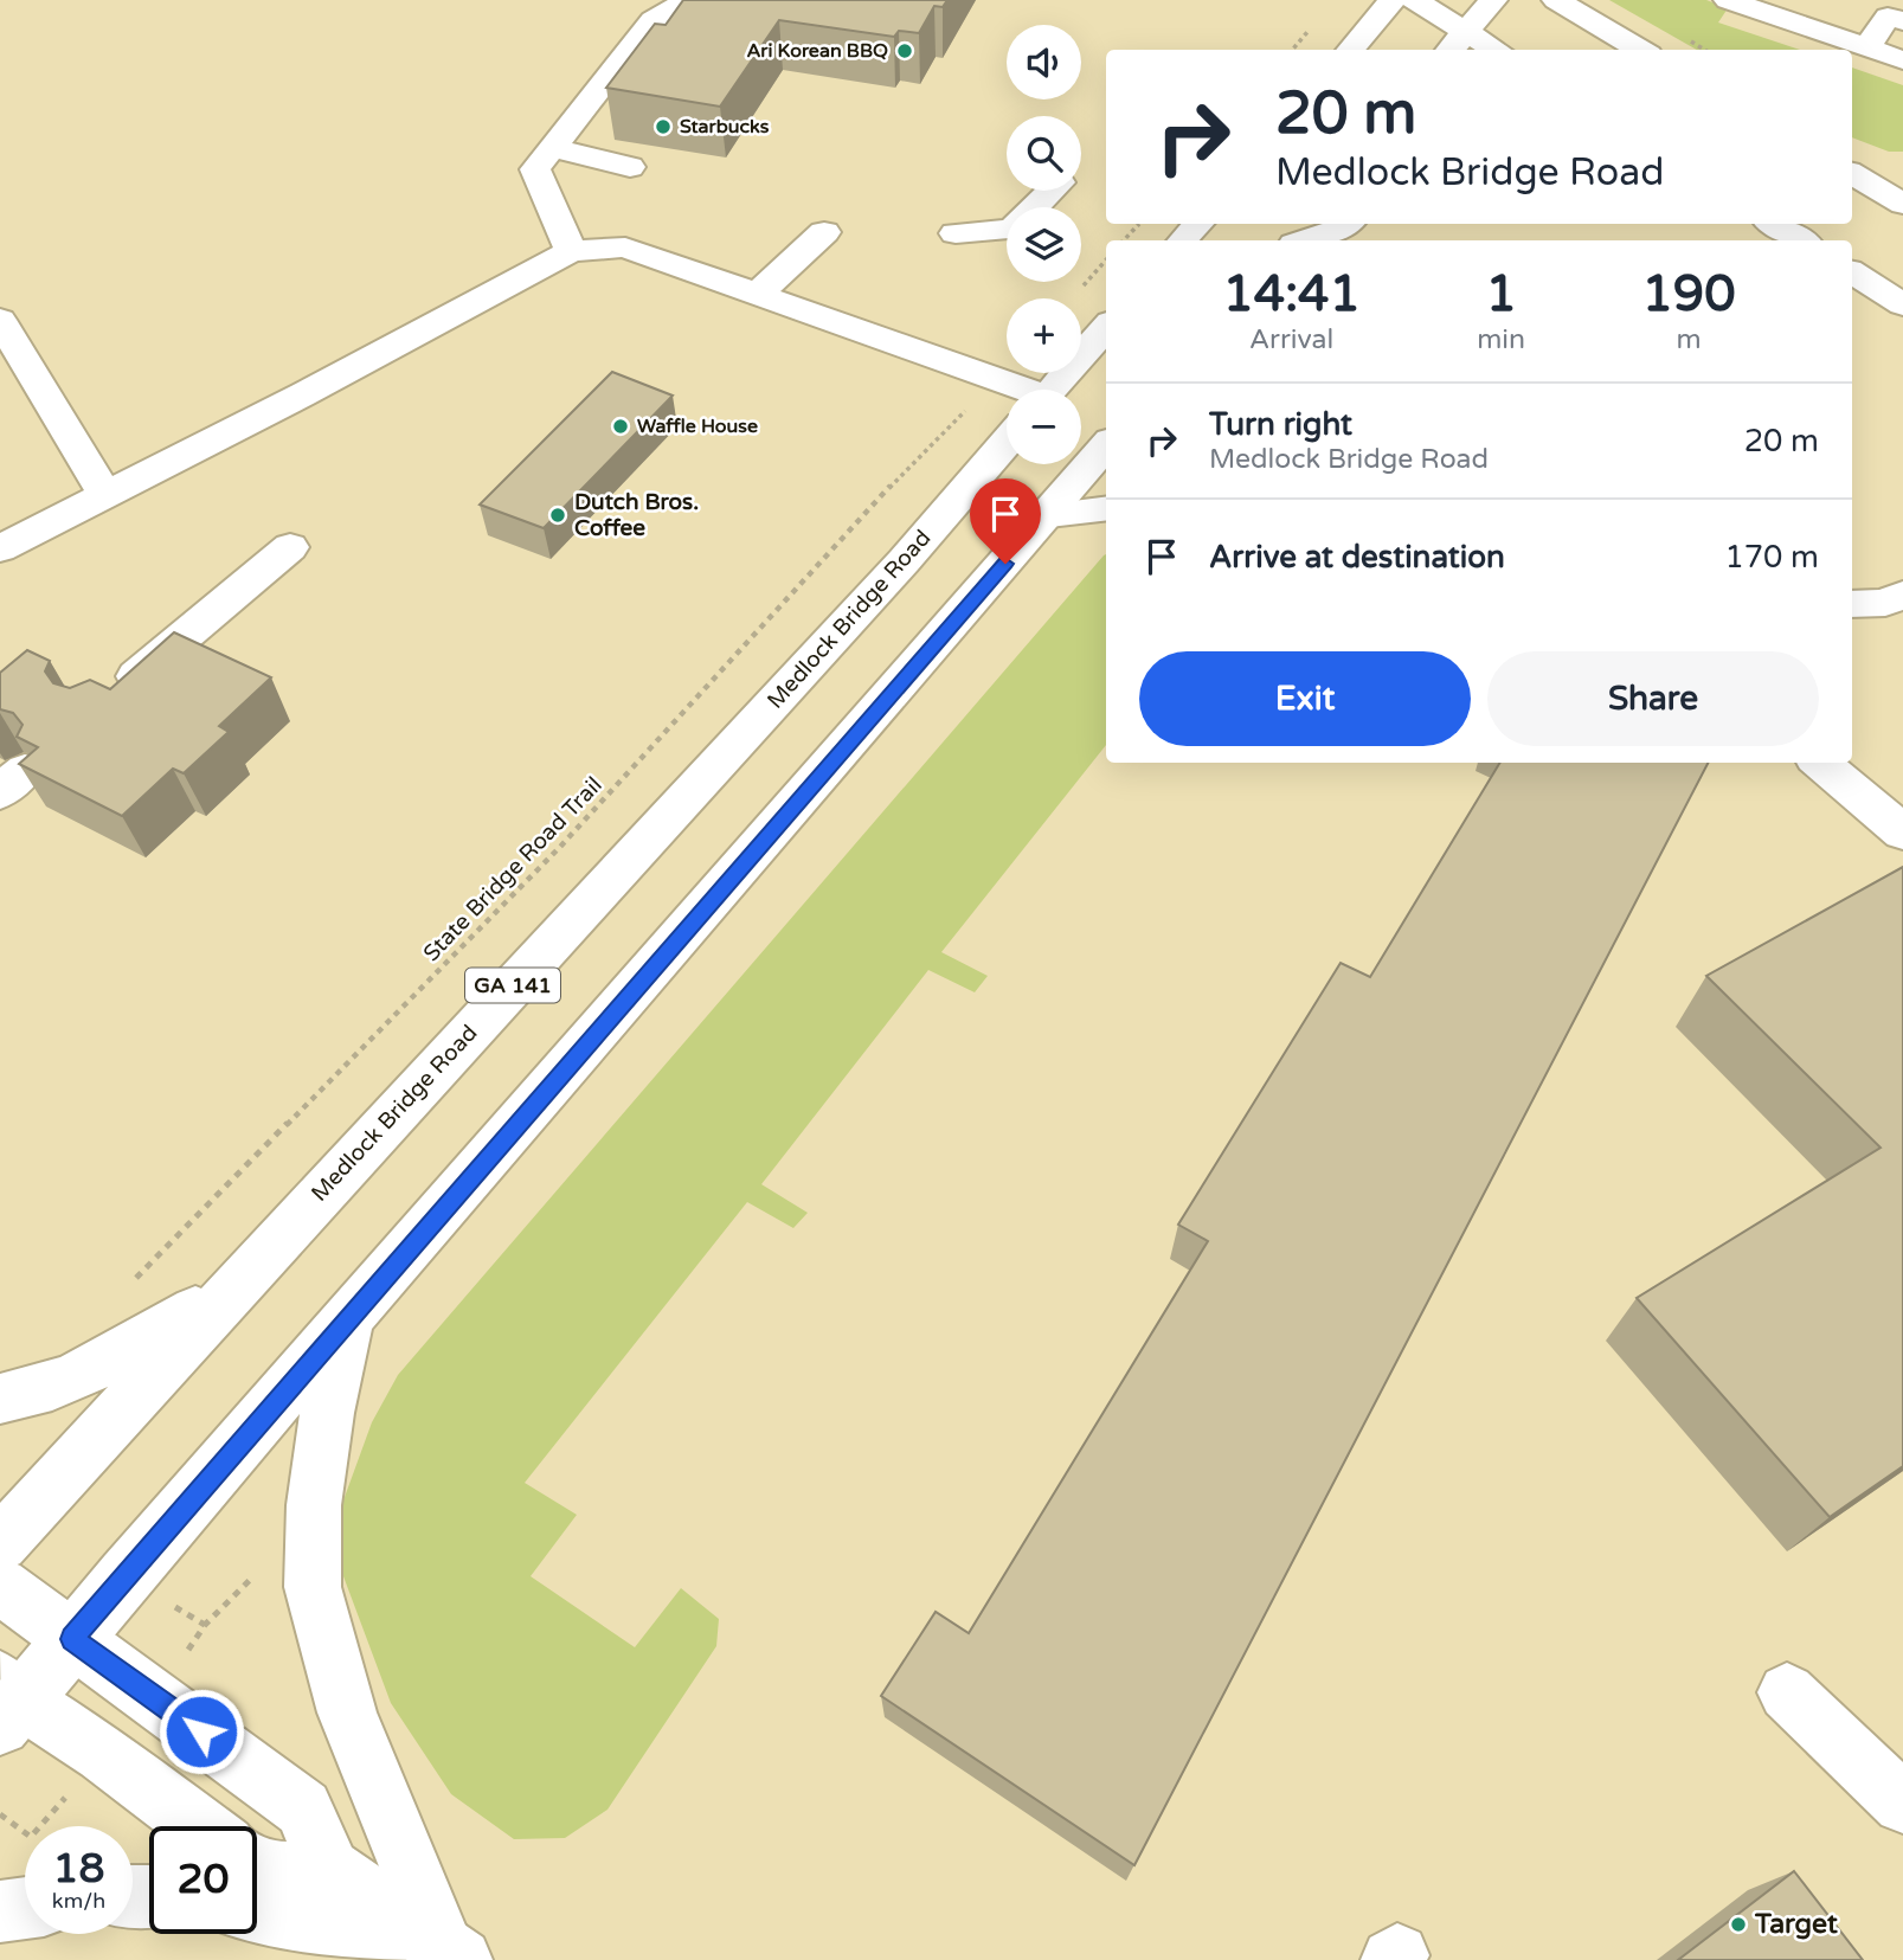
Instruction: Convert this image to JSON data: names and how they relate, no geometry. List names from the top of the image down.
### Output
{
  "streets": {
    "main road": ["Medlock Bridge Road", "GA 141"],
    "path": ["State Bridge Road Trail"]
  },
  "places": [
    "Ari Korean BBQ",
    "Starbucks",
    "Waffle House",
    "Dutch Bros. Coffee",
    "Target"
  ],
  "page": {
    "map_buttons": ["+", "−"],
    "turn": ["20 m", "Medlock Bridge Road"],
    "eta": [
      "14:41",
      "Arrival",
      "1",
      "min",
      "190",
      "m"
    ],
    "list": [
      {
        "name": "Turn right",
        "note": "Medlock Bridge Road",
        "value": "20 m"
      },
      {
        "name": "Arrive at destination",
        "value": "170 m"
      }
    ],
    "buttons": ["Exit", "Share"],
    "speed": "18 km/h",
    "limit": "20"
  }
}
